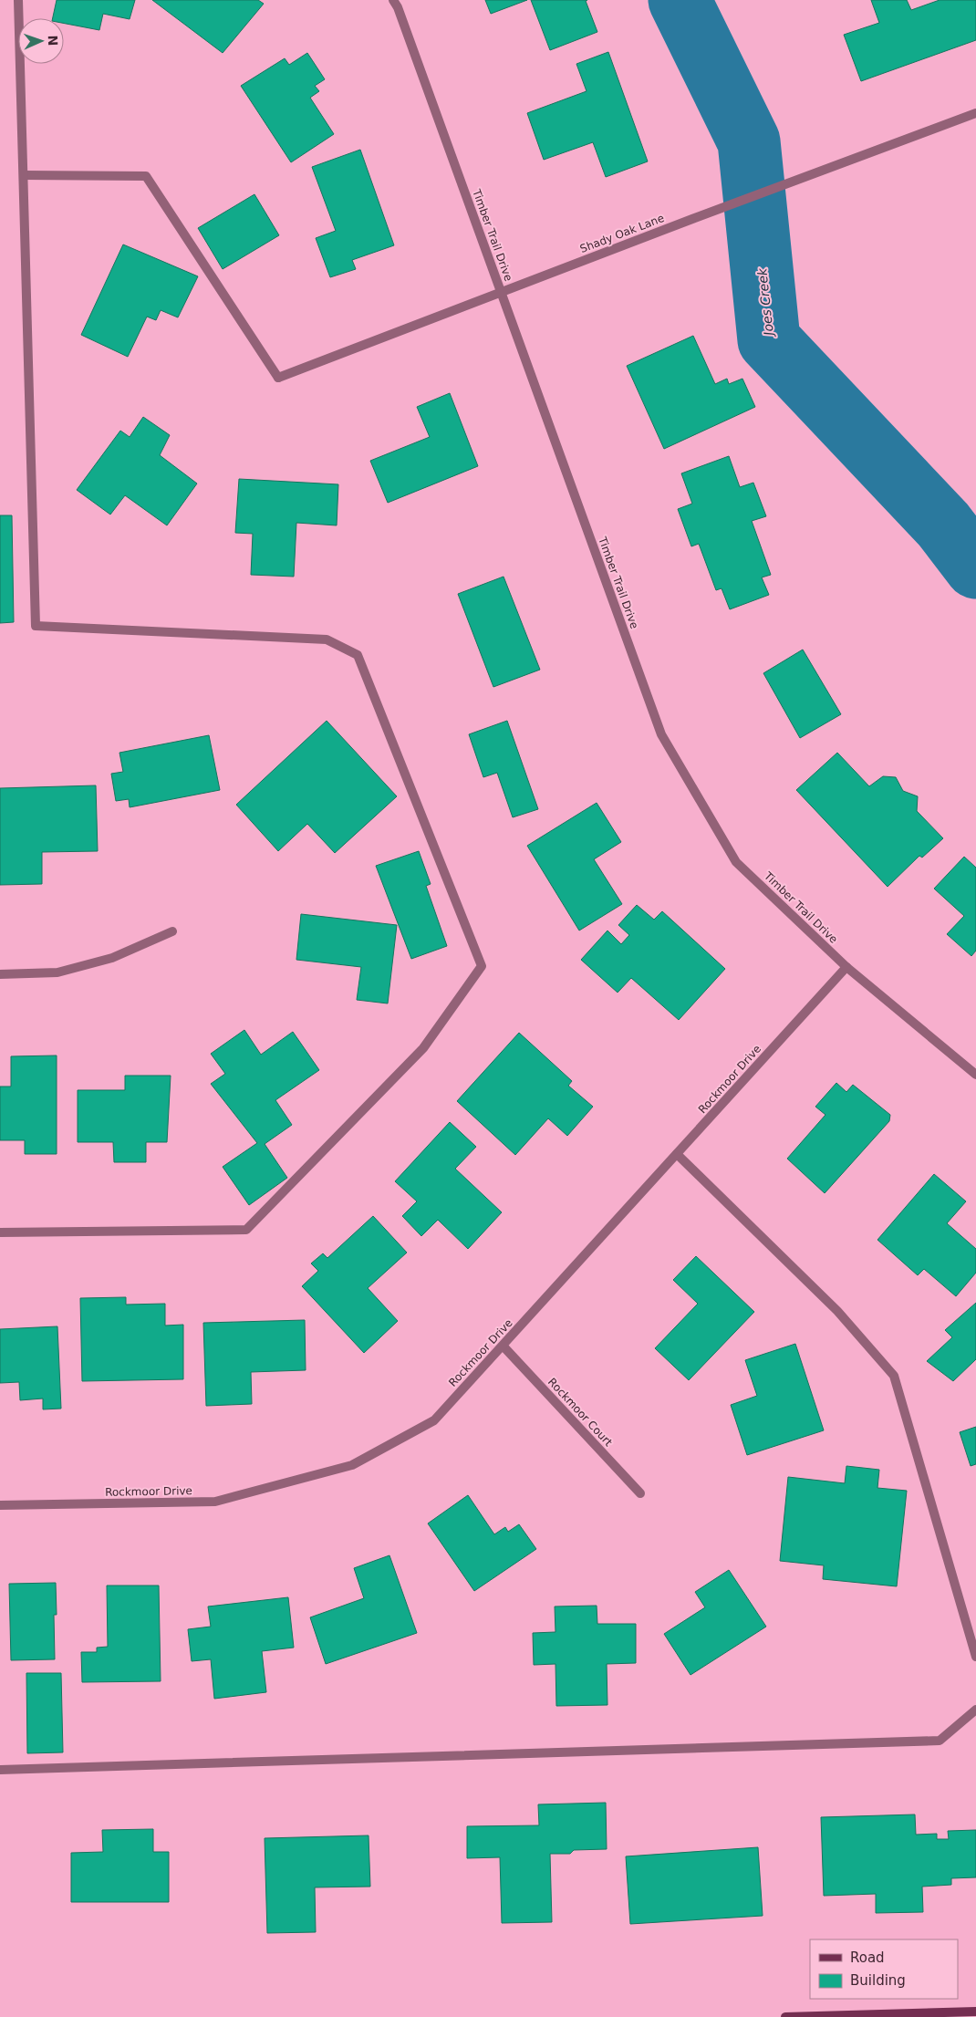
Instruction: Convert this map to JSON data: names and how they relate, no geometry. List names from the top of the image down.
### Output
{
  "streets": {
    "street": [
      "Shady Oak Lane",
      "Timber Trail Drive",
      "Rockmoor Drive",
      "Rockmoor Court"
    ]
  },
  "crossings": [
    ["Shady Oak Lane", "Timber Trail Drive"],
    ["Timber Trail Drive", "Rockmoor Drive"],
    ["Rockmoor Drive", "Rockmoor Court"]
  ],
  "water": ["Joes Creek"],
  "legend": ["Road", "Building"],
  "north": "right"
}
